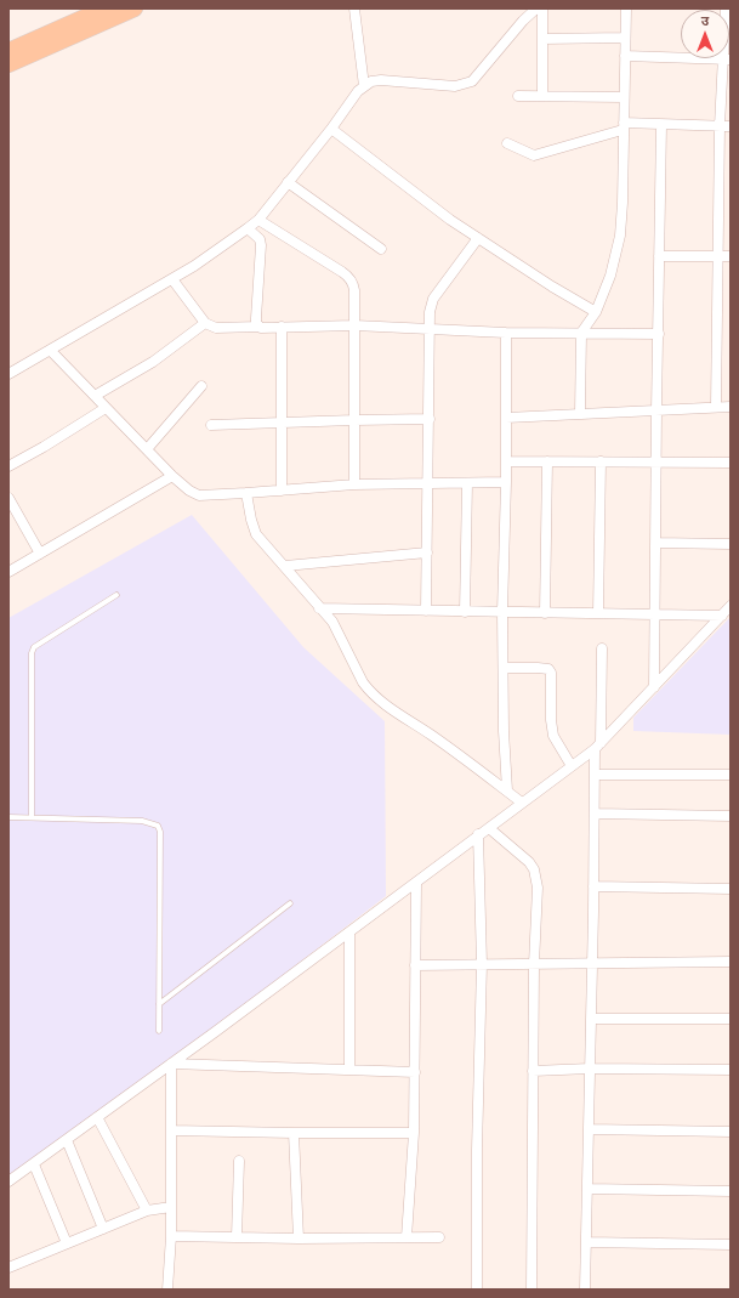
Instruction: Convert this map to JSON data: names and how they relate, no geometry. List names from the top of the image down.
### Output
{
  "north": "top"
}
